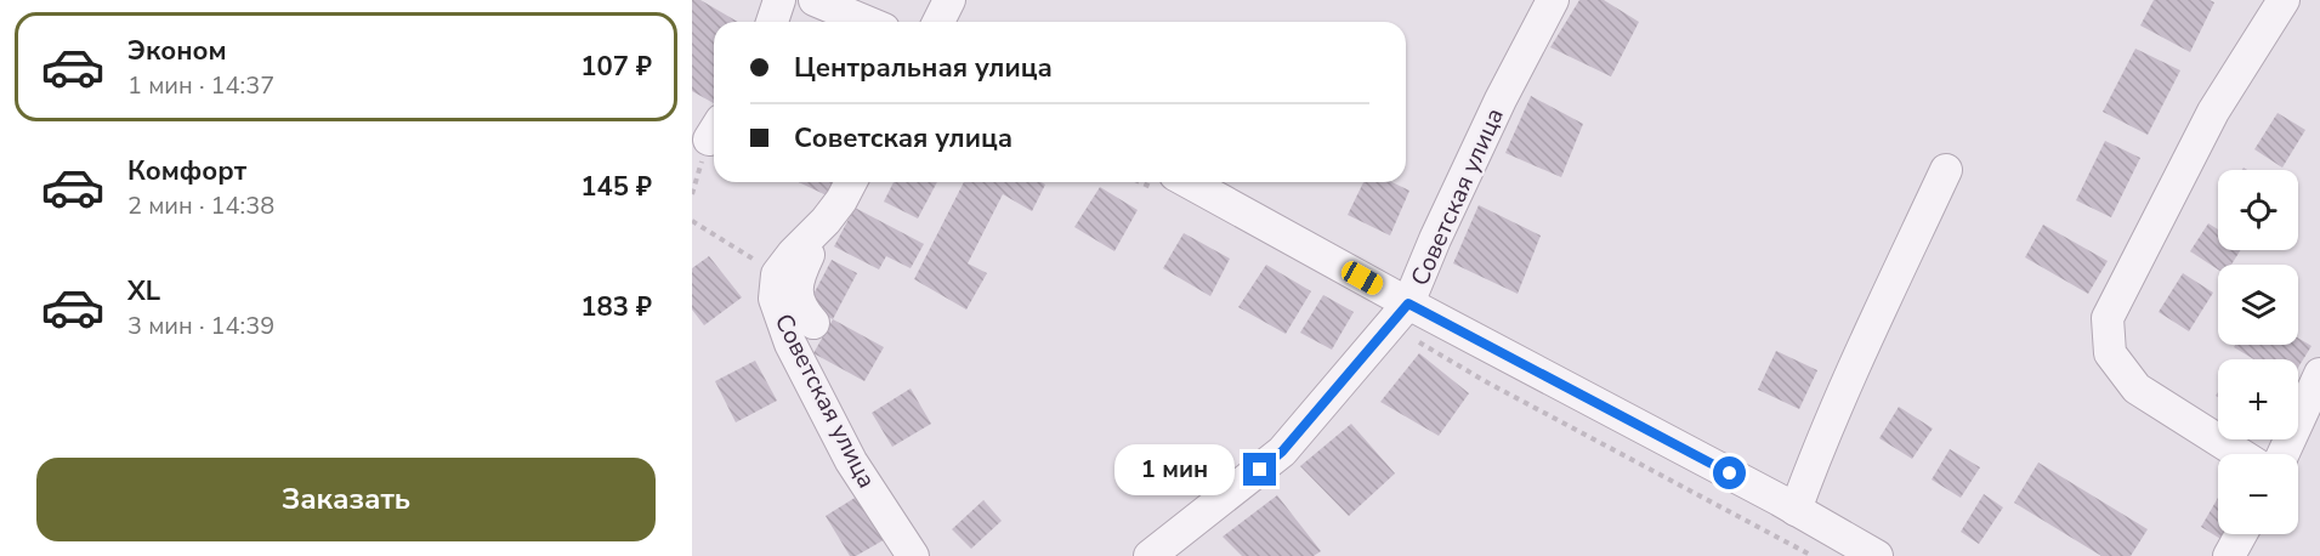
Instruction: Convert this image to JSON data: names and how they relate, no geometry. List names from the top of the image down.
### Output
{
  "streets": {
    "street": ["Советская улица"]
  },
  "page": {
    "list": [
      {
        "name": "Эконом",
        "note": "1 мин · 14:37",
        "value": "107 ₽"
      },
      {
        "name": "Комфорт",
        "note": "2 мин · 14:38",
        "value": "145 ₽"
      },
      {
        "name": "XL",
        "note": "3 мин · 14:39",
        "value": "183 ₽"
      }
    ],
    "banner": ["Центральная улица", "Советская улица"],
    "map_buttons": ["+", "−"],
    "buttons": "Заказать",
    "bubble": "1 мин"
  }
}
